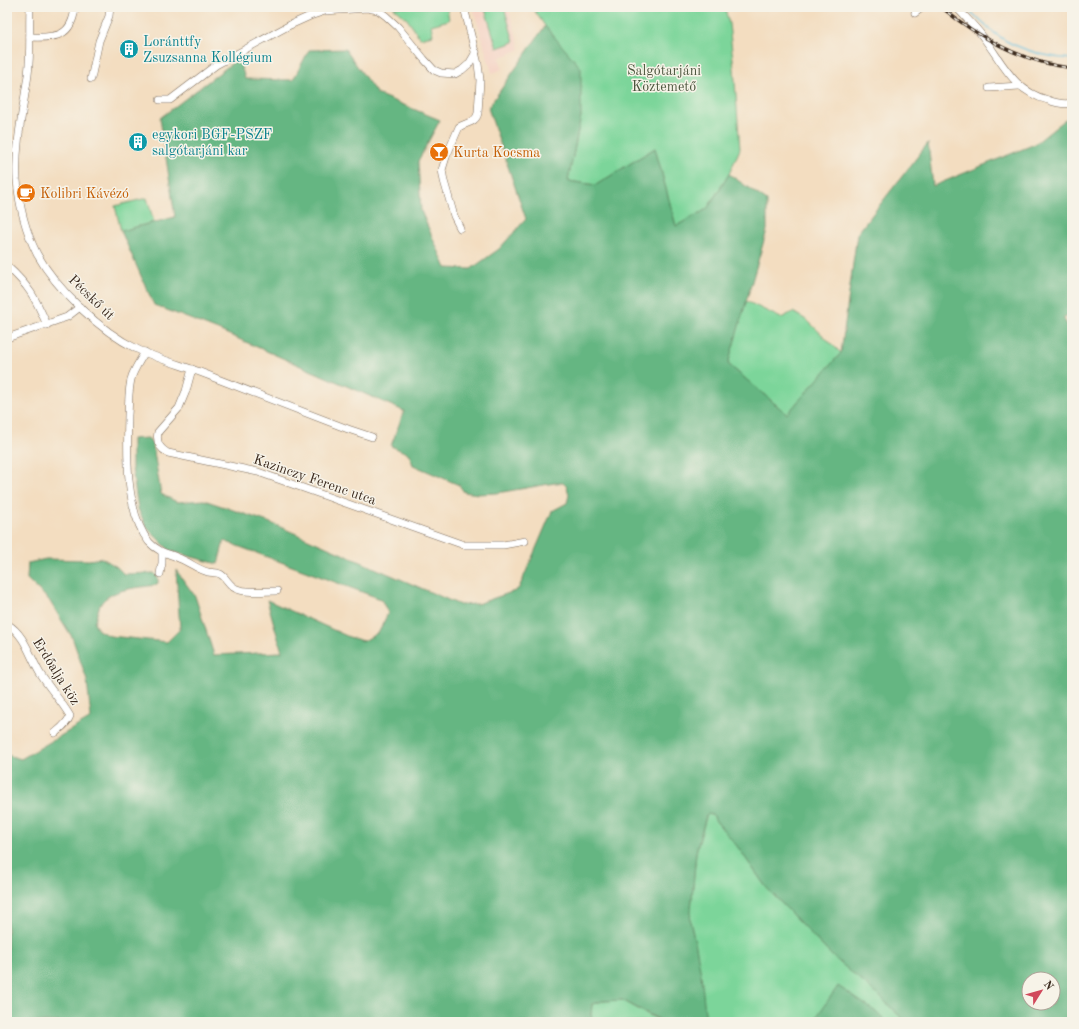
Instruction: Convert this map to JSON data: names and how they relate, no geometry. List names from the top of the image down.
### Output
{
  "streets": {
    "street": ["Pécskő út", "Kazinczy Ferenc utca", "Erdőalja köz"]
  },
  "crossings": [
    ["Pécskő út", "Kazinczy Ferenc utca"]
  ],
  "parks": ["Salgótarjáni Köztemető"],
  "places": {
    "building": ["Loránttfy Zsuzsanna Kollégium", "egykori BGF-PSZF salgótarjáni kar"],
    "bar": ["Kurta Kocsma"],
    "cafe": ["Kolibri Kávézó"]
  },
  "north": "top right"
}
